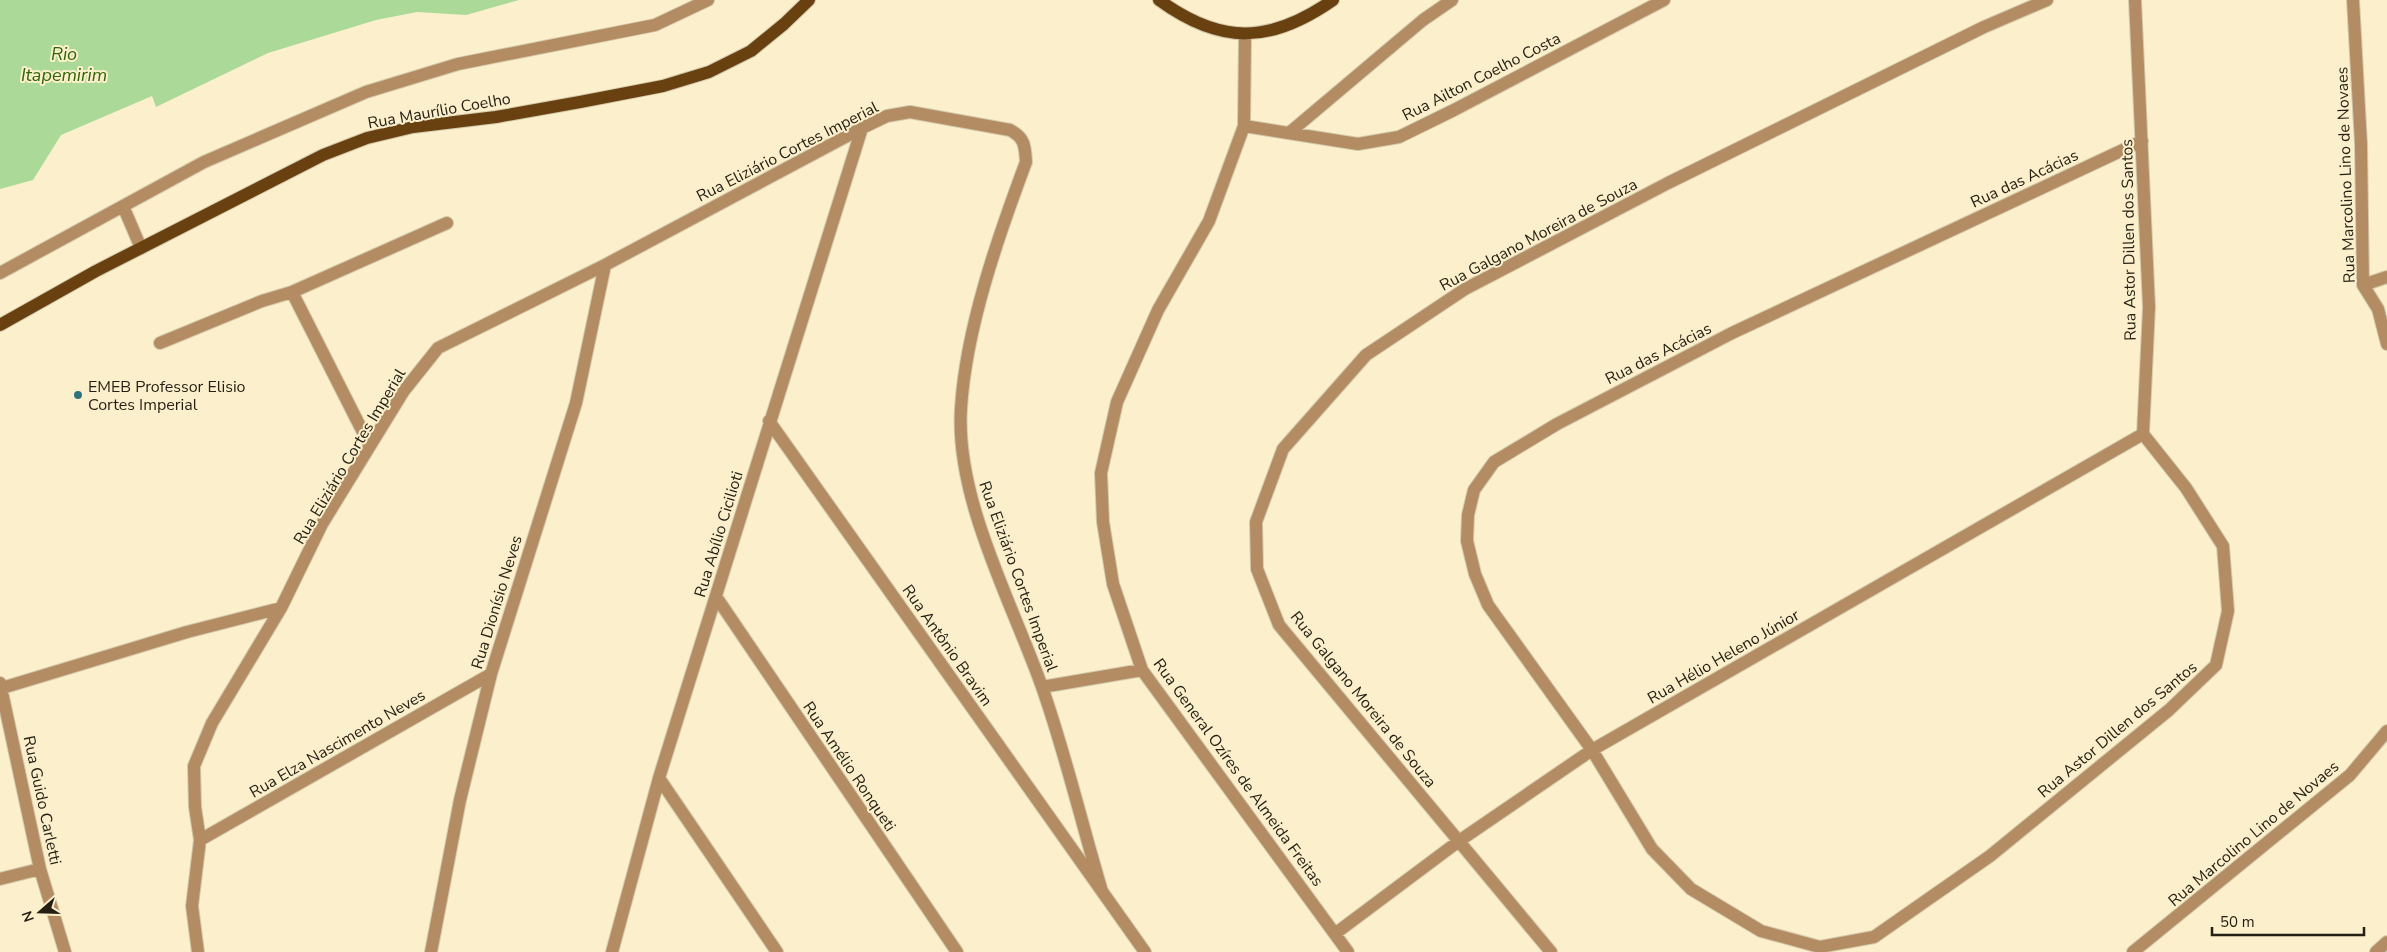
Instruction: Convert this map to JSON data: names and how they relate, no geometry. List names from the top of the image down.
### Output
{
  "streets": {
    "main road": ["Rua Maurílio Coelho"],
    "street": [
      "Rua Ailton Coelho Costa",
      "Rua Eliziário Cortes Imperial",
      "Rua Marcolino Lino de Novaes",
      "Rua das Acácias",
      "Rua Galgano Moreira de Souza",
      "Rua Astor Dillen dos Santos",
      "Rua Abílio Cicilioti",
      "Rua Dionísio Neves",
      "Rua Antônio Bravim",
      "Rua Hélio Heleno Júnior",
      "Rua Elza Nascimento Neves",
      "Rua Amélio Ronqueti",
      "Rua General Ozíres de Almeida Freitas",
      "Rua Guido Carletti"
    ]
  },
  "crossings": [
    ["Rua Ailton Coelho Costa", "Rua General Ozíres de Almeida Freitas"],
    ["Rua Eliziário Cortes Imperial", "Rua Abílio Cicilioti"],
    ["Rua Eliziário Cortes Imperial", "Rua Dionísio Neves"],
    ["Rua Eliziário Cortes Imperial", "Rua Antônio Bravim"],
    ["Rua Eliziário Cortes Imperial", "Rua Elza Nascimento Neves"],
    ["Rua das Acácias", "Rua Astor Dillen dos Santos"],
    ["Rua das Acácias", "Rua Hélio Heleno Júnior"],
    ["Rua Galgano Moreira de Souza", "Rua Hélio Heleno Júnior"],
    ["Rua Astor Dillen dos Santos", "Rua Hélio Heleno Júnior"],
    ["Rua Abílio Cicilioti", "Rua Antônio Bravim"],
    ["Rua Abílio Cicilioti", "Rua Amélio Ronqueti"],
    ["Rua Dionísio Neves", "Rua Elza Nascimento Neves"],
    ["Rua Hélio Heleno Júnior", "Rua General Ozíres de Almeida Freitas"]
  ],
  "water": ["Rio Itapemirim"],
  "places": ["EMEB Professor Elisio Cortes Imperial"],
  "scale_bar": "50 m",
  "north": "left"
}
